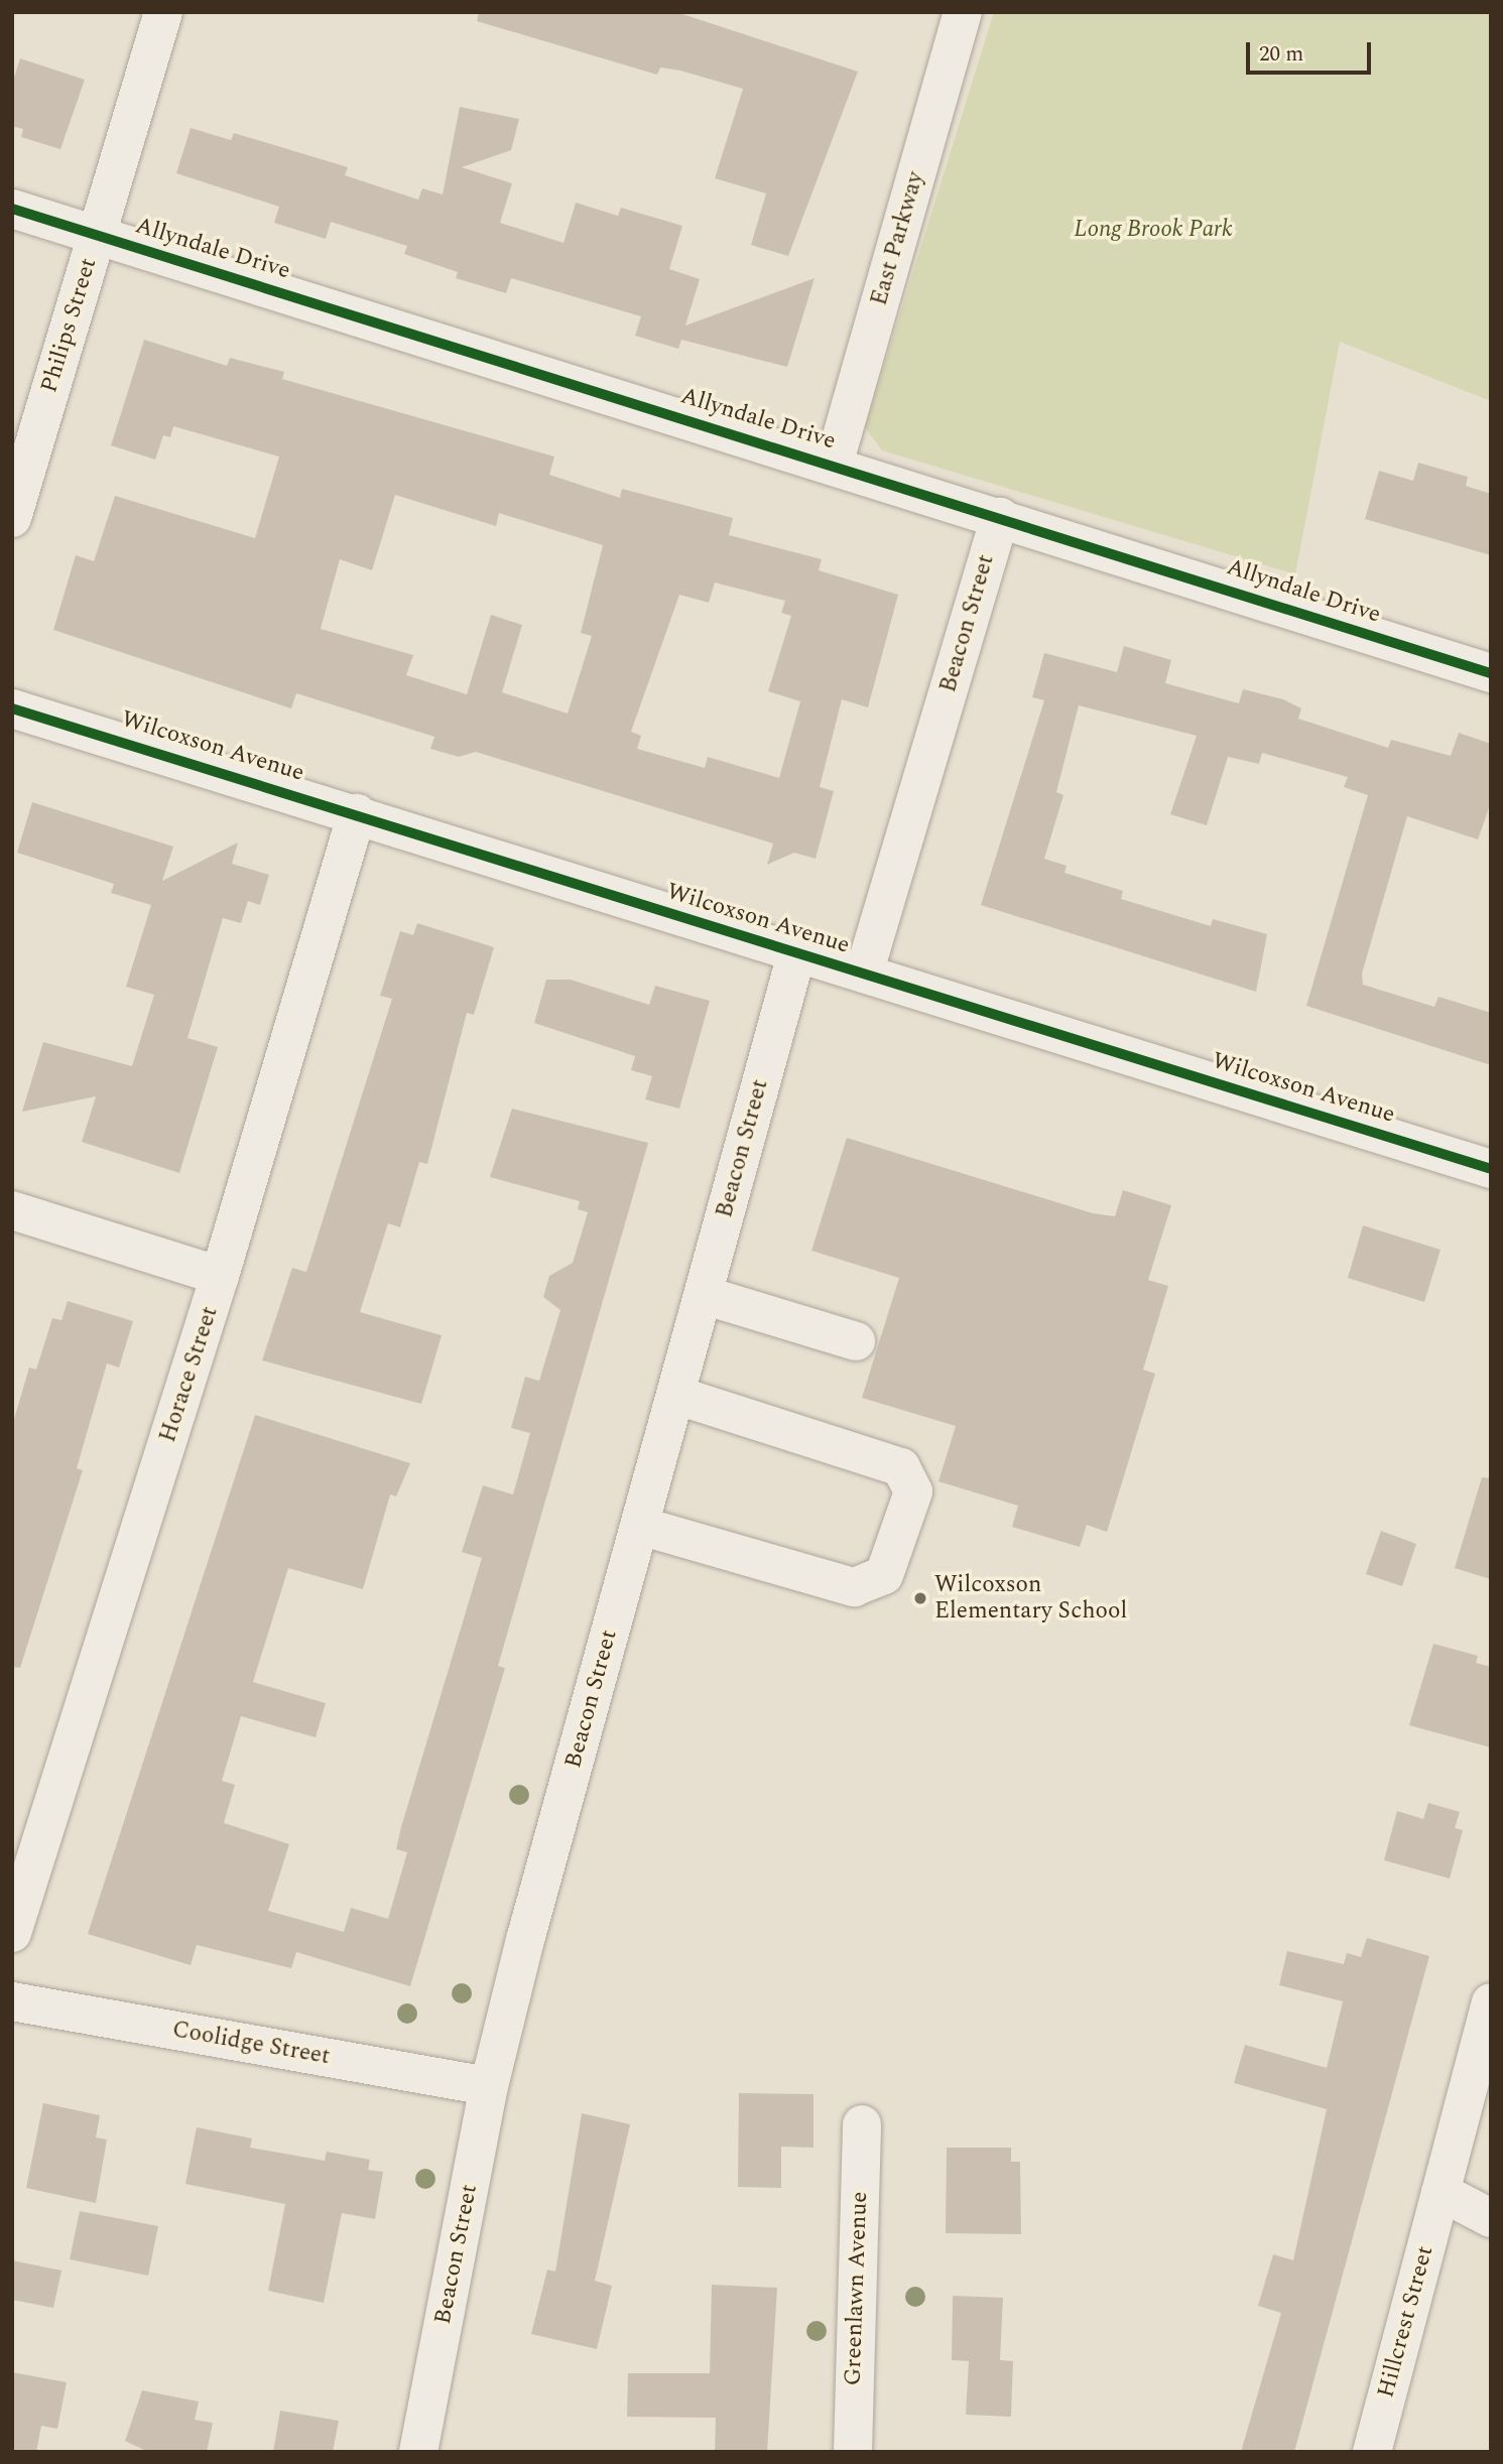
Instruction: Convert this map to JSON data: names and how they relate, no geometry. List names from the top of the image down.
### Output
{
  "streets": {
    "street": [
      "East Parkway",
      "Allyndale Drive",
      "Philips Street",
      "Beacon Street",
      "Wilcoxson Avenue",
      "Horace Street",
      "Coolidge Street",
      "Greenlawn Avenue",
      "Hillcrest Street"
    ]
  },
  "crossings": [
    ["East Parkway", "Allyndale Drive"],
    ["Allyndale Drive", "Philips Street"],
    ["Allyndale Drive", "Beacon Street"],
    ["Beacon Street", "Wilcoxson Avenue"],
    ["Beacon Street", "Coolidge Street"],
    ["Wilcoxson Avenue", "Horace Street"]
  ],
  "parks": ["Long Brook Park"],
  "places": ["Wilcoxson Elementary School"],
  "scale_bar": "20 m"
}
